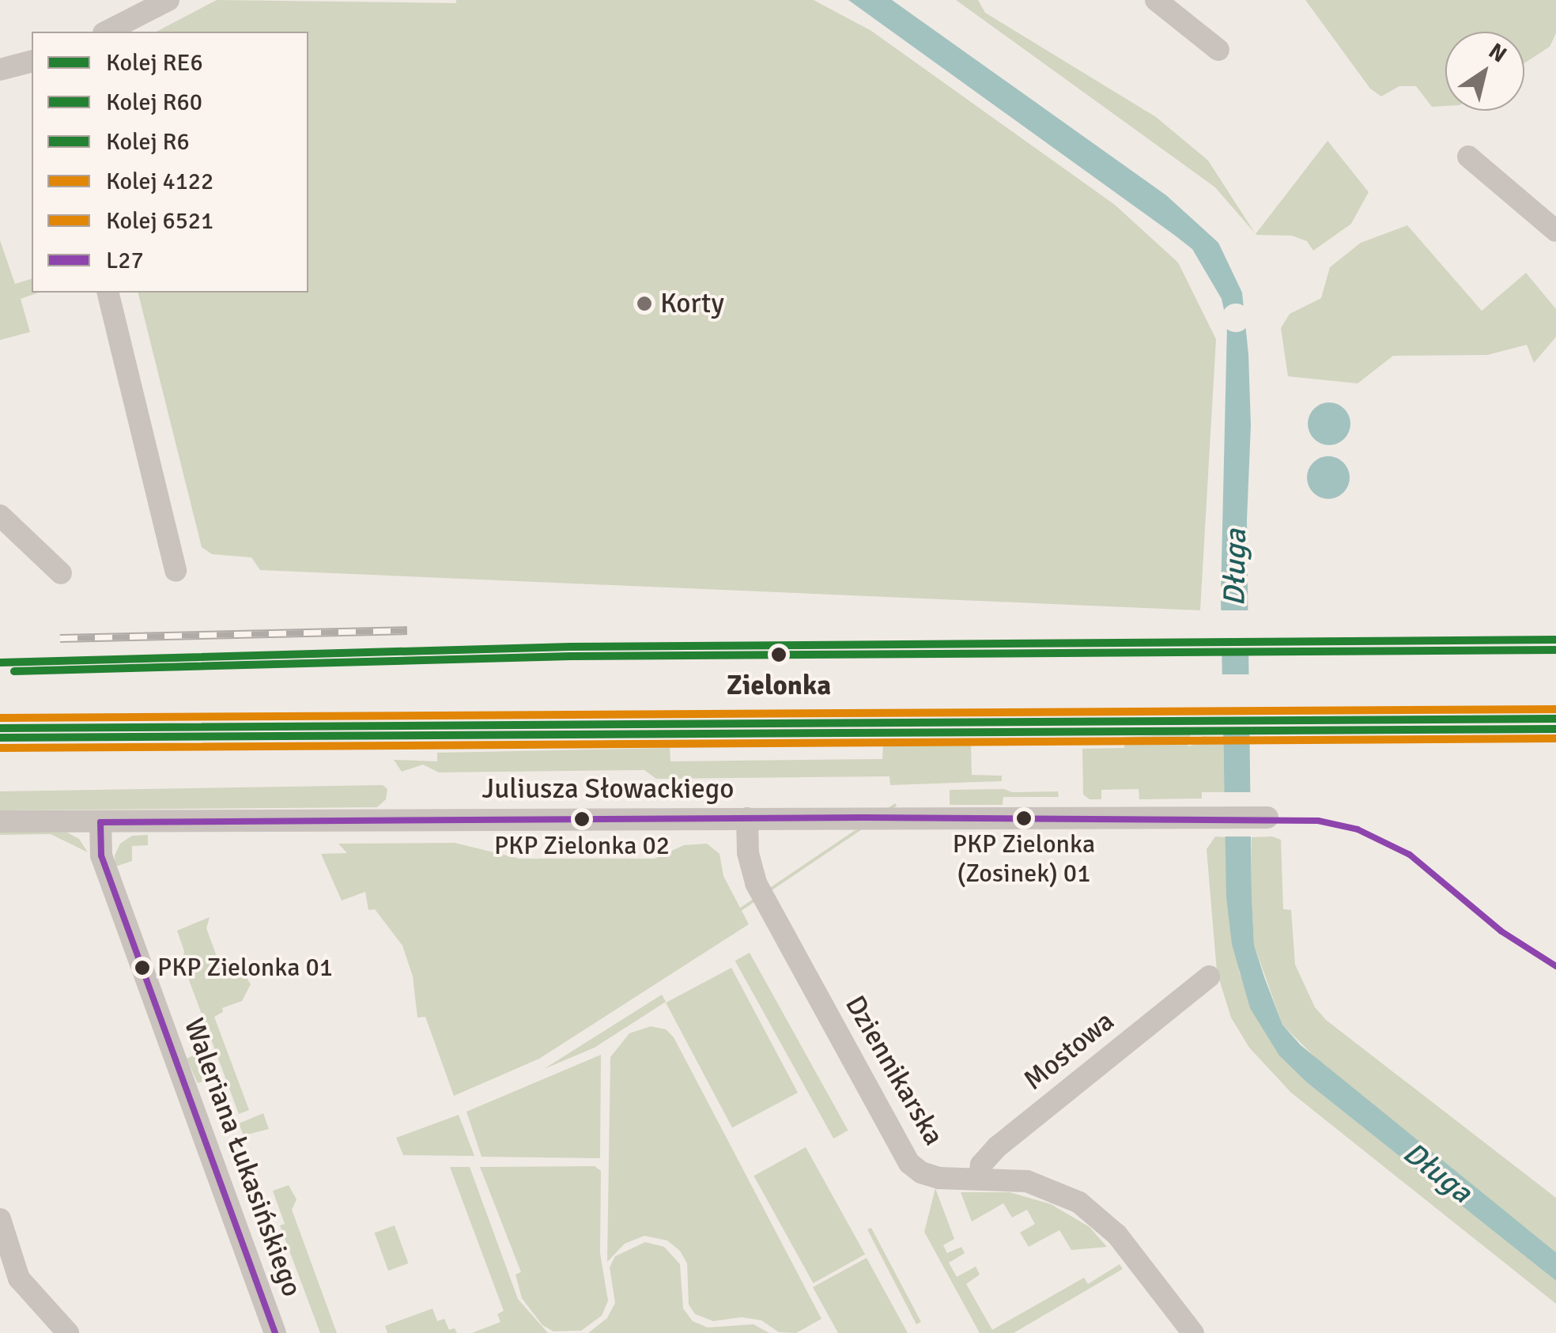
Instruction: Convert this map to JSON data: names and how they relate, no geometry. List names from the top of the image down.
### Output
{
  "streets": {
    "street": [
      "Juliusza Słowackiego",
      "Mostowa",
      "Dziennikarska",
      "Waleriana Łukasińskiego"
    ]
  },
  "crossings": [
    ["Juliusza Słowackiego", "Dziennikarska"],
    ["Juliusza Słowackiego", "Waleriana Łukasińskiego"],
    ["Mostowa", "Dziennikarska"]
  ],
  "water": ["Długa"],
  "places": [
    "Korty",
    "Zielonka",
    "PKP Zielonka (Zosinek) 01",
    "PKP Zielonka 02",
    "PKP Zielonka 01"
  ],
  "lines": [
    "rail line R60",
    "rail line R6",
    "rail line 4122",
    "rail line RE6",
    "rail line 6521",
    "transit line L27"
  ],
  "legend": [
    "Kolej RE6",
    "Kolej R60",
    "Kolej R6",
    "Kolej 4122",
    "Kolej 6521",
    "L27"
  ],
  "north": "top right"
}
